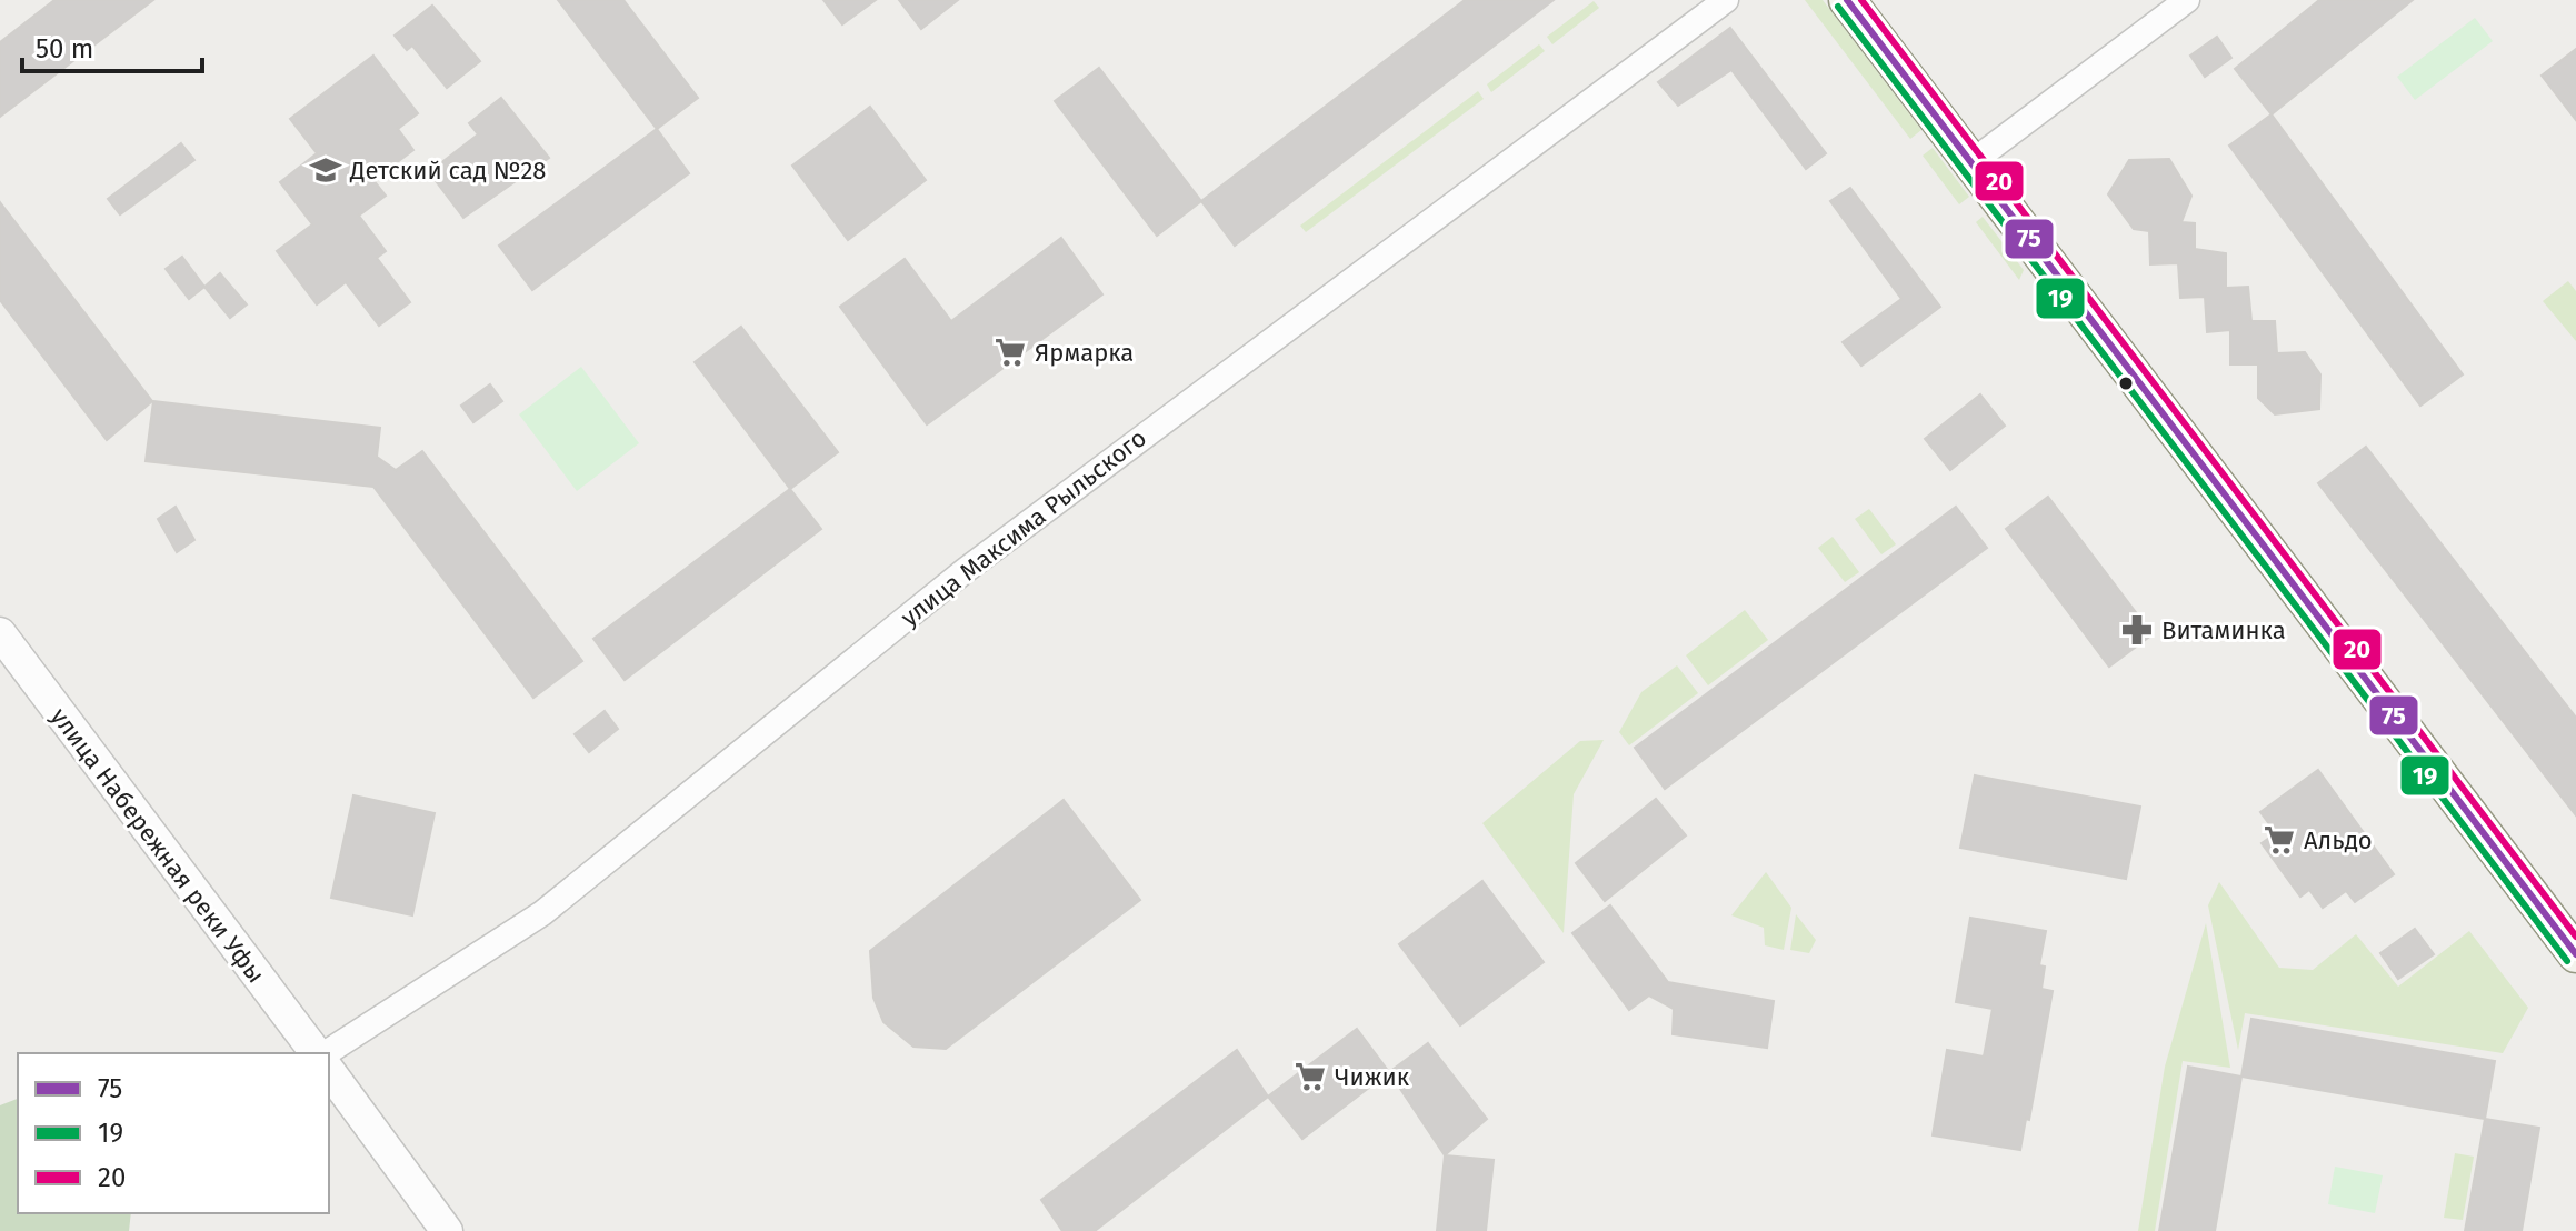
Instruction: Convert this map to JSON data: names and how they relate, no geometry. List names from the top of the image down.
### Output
{
  "streets": {
    "street": ["улица Максима Рыльского", "улица Набережная реки Уфы"]
  },
  "places": {
    "school or university": ["Детский сад №28"],
    "supermarket": ["Ярмарка", "Альдо", "Чижик"],
    "pharmacy": ["Витаминка"]
  },
  "lines": ["transit line 75", "transit line 20", "transit line 19"],
  "legend": ["75", "19", "20"],
  "scale_bar": "50 m"
}
